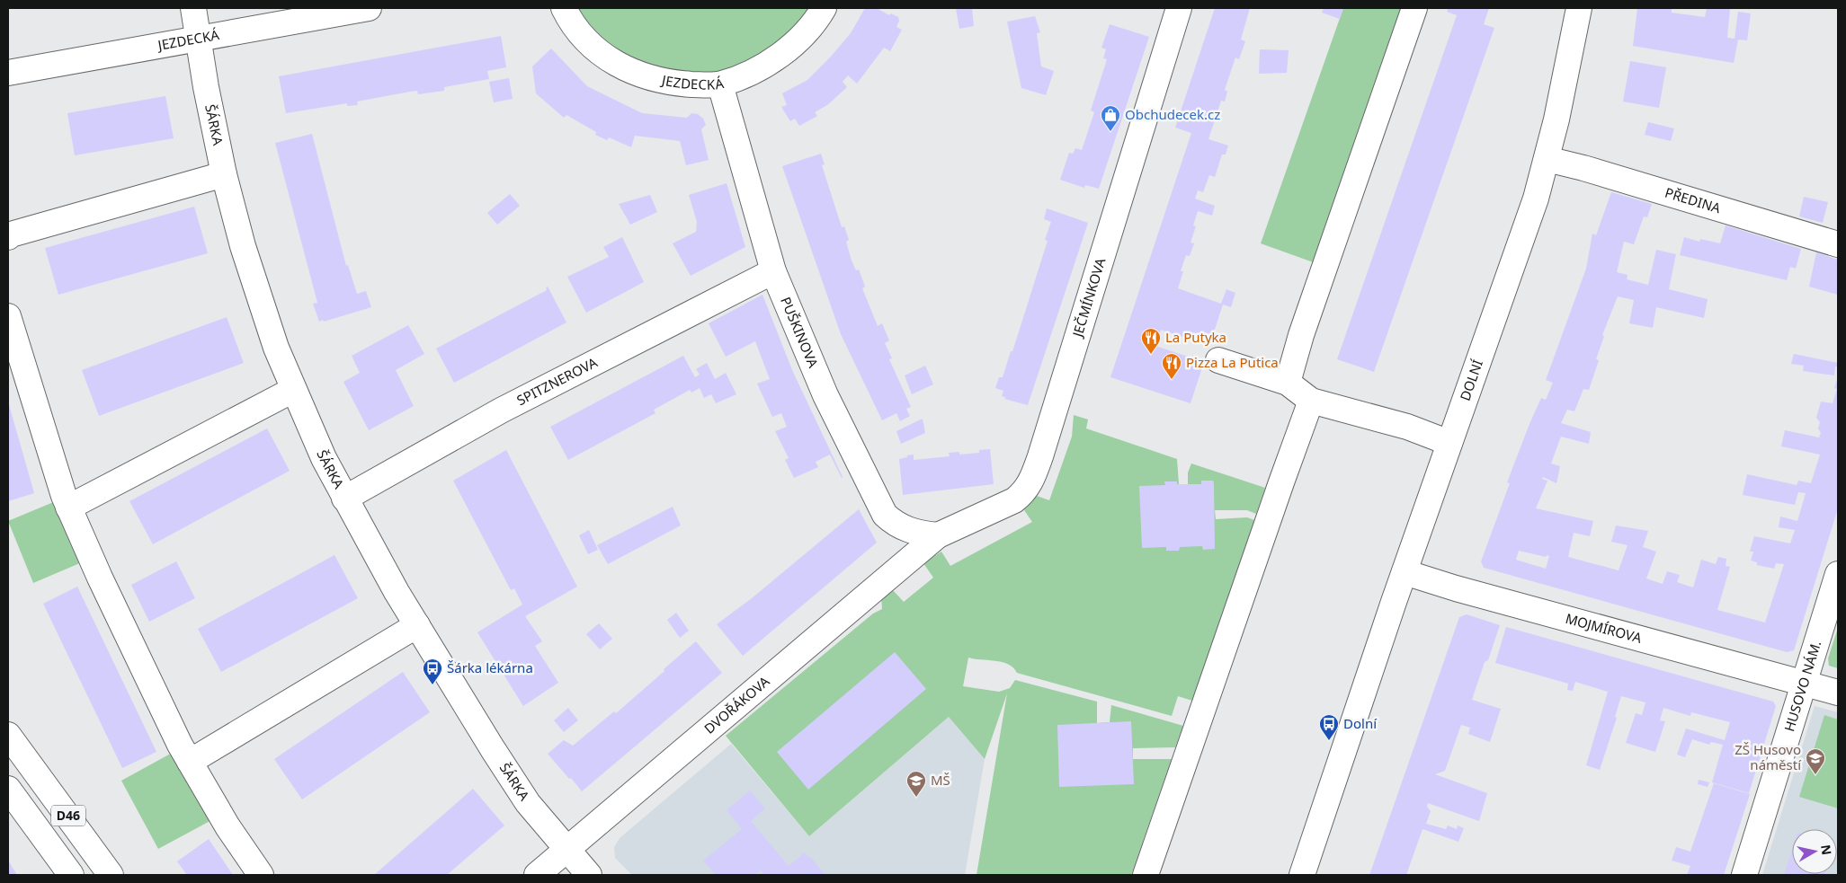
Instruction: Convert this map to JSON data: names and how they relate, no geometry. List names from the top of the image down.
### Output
{
  "streets": {
    "main road": [
      "JEZDECKÁ",
      "ŠÁRKA",
      "PŘEDINA",
      "JEČMÍNKOVA",
      "PUŠKINOVA",
      "DOLNÍ",
      "SPITZNEROVA",
      "MOJMÍROVA",
      "HUSOVO NÁM.",
      "DVOŘÁKOVA",
      "D46"
    ]
  },
  "crossings": [
    ["JEZDECKÁ", "ŠÁRKA"],
    ["JEZDECKÁ", "PUŠKINOVA"],
    ["ŠÁRKA", "SPITZNEROVA"],
    ["ŠÁRKA", "DVOŘÁKOVA"],
    ["PŘEDINA", "DOLNÍ"],
    ["JEČMÍNKOVA", "PUŠKINOVA"],
    ["JEČMÍNKOVA", "DVOŘÁKOVA"],
    ["PUŠKINOVA", "SPITZNEROVA"],
    ["PUŠKINOVA", "DVOŘÁKOVA"],
    ["DOLNÍ", "MOJMÍROVA"],
    ["MOJMÍROVA", "HUSOVO NÁM."]
  ],
  "places": {
    "shop": ["Obchudecek.cz"],
    "restaurant": ["La Putyka", "Pizza La Putica"],
    "bus stop": ["Šárka lékárna", "Dolní"],
    "school or university": ["ZŠ Husovo náměstí", "MŠ"]
  },
  "north": "right"
}
